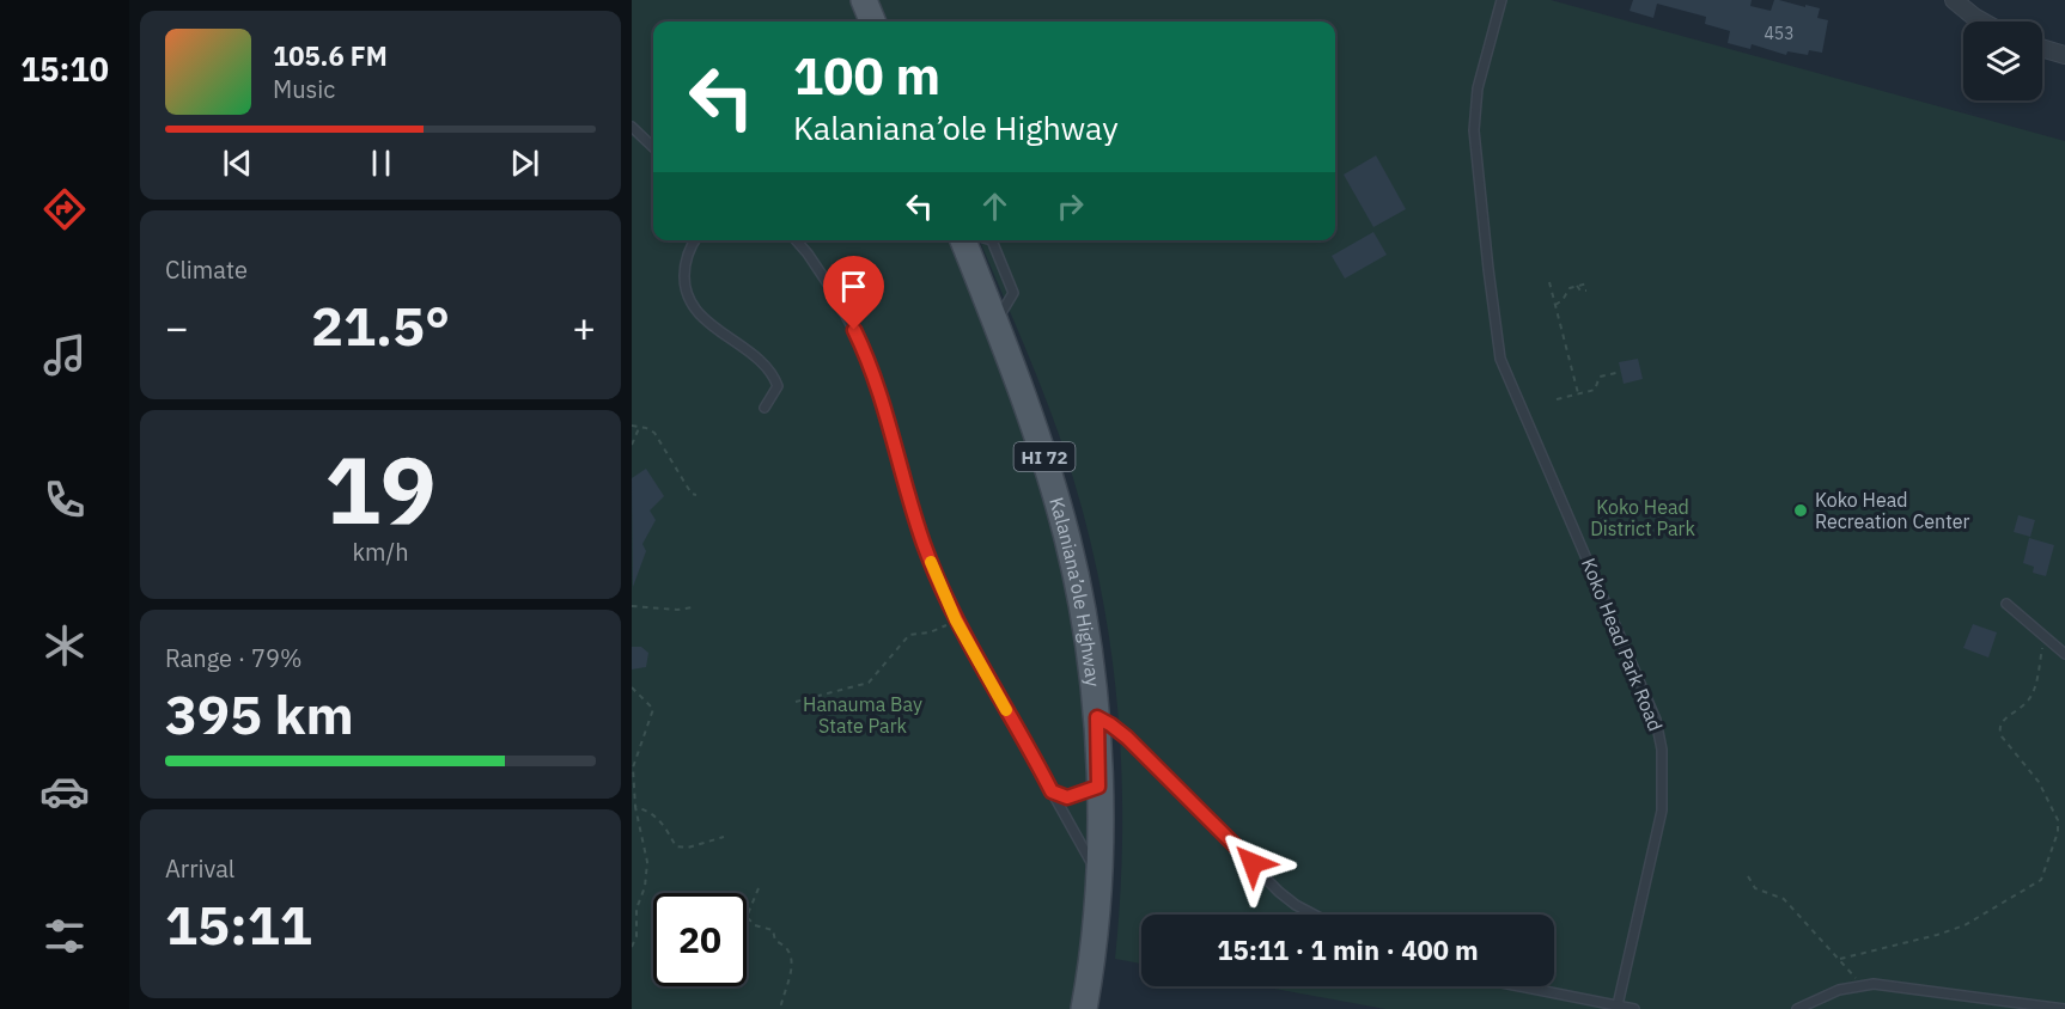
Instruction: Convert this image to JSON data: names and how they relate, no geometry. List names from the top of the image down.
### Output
{
  "streets": {
    "main road": ["HI 72", "Kalaniana’ole Highway"],
    "lane": ["Koko Head Park Road"]
  },
  "parks": ["Koko Head District Park", "Hanauma Bay State Park"],
  "places": ["Koko Head Recreation Center"],
  "house_numbers": ["453"],
  "page": {
    "tabs": "15:10",
    "turn": ["100 m", "Kalaniana’ole Highway"],
    "song": ["105.6 FM", "Music"],
    "tile": [
      "Climate",
      ["19", "km/h"],
      ["Range · 79%", "395 km"],
      ["Arrival", "15:11"]
    ],
    "heat": ["−", "21.5°", "+"],
    "limit": "20",
    "trip": "15:11 · 1 min · 400 m"
  }
}
